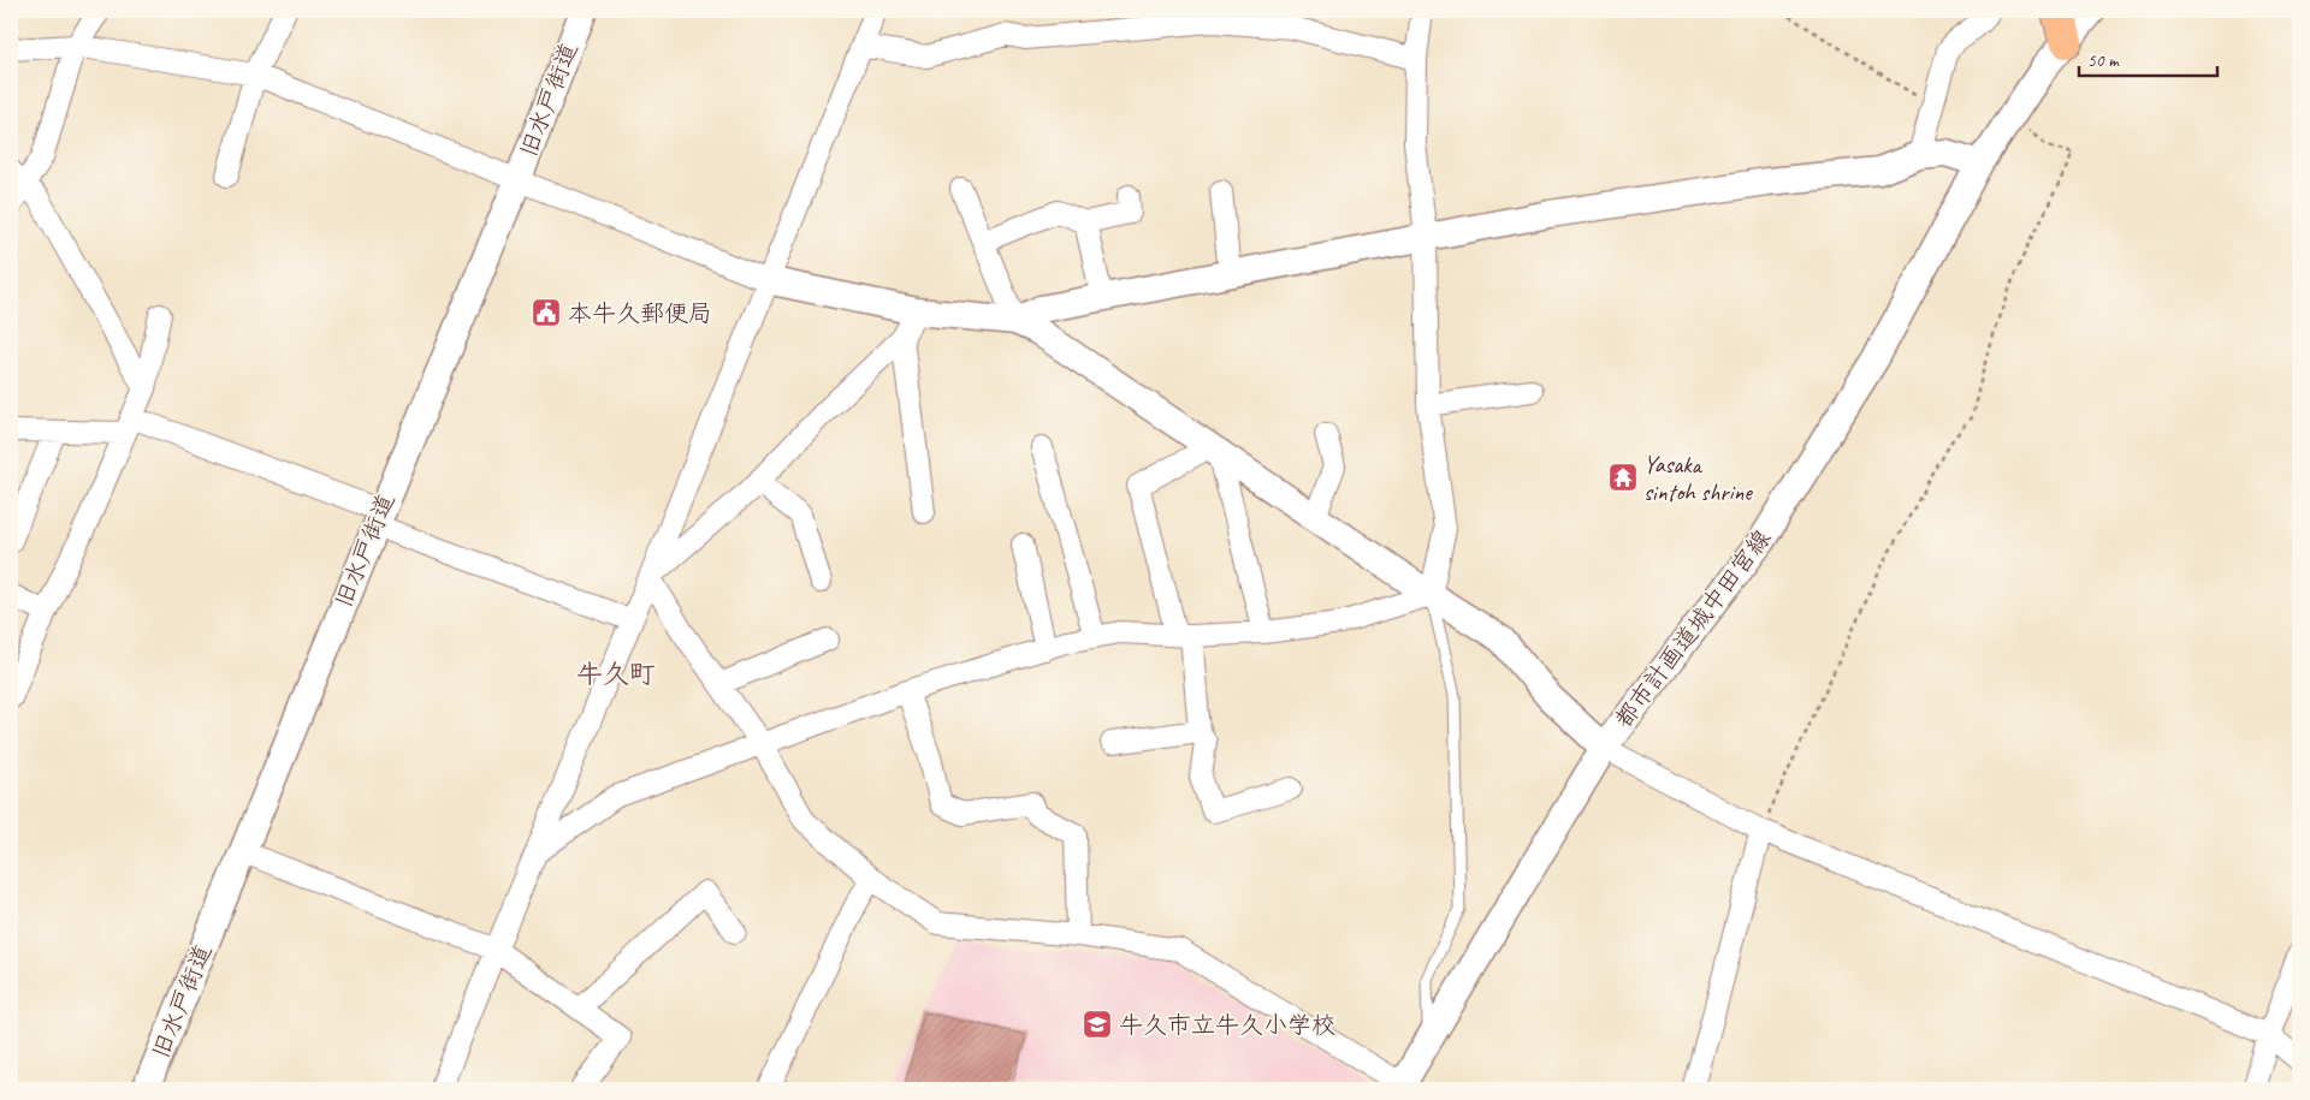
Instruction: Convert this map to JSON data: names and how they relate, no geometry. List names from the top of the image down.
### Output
{
  "streets": {
    "street": ["旧水戸街道", "都市計画道城中田宮線"]
  },
  "districts": ["牛久町"],
  "places": {
    "public building": ["本牛久郵便局"],
    "temple": ["Yasaka sintoh shrine"],
    "school or university": ["牛久市立牛久小学校"]
  },
  "scale_bar": "50 m"
}
